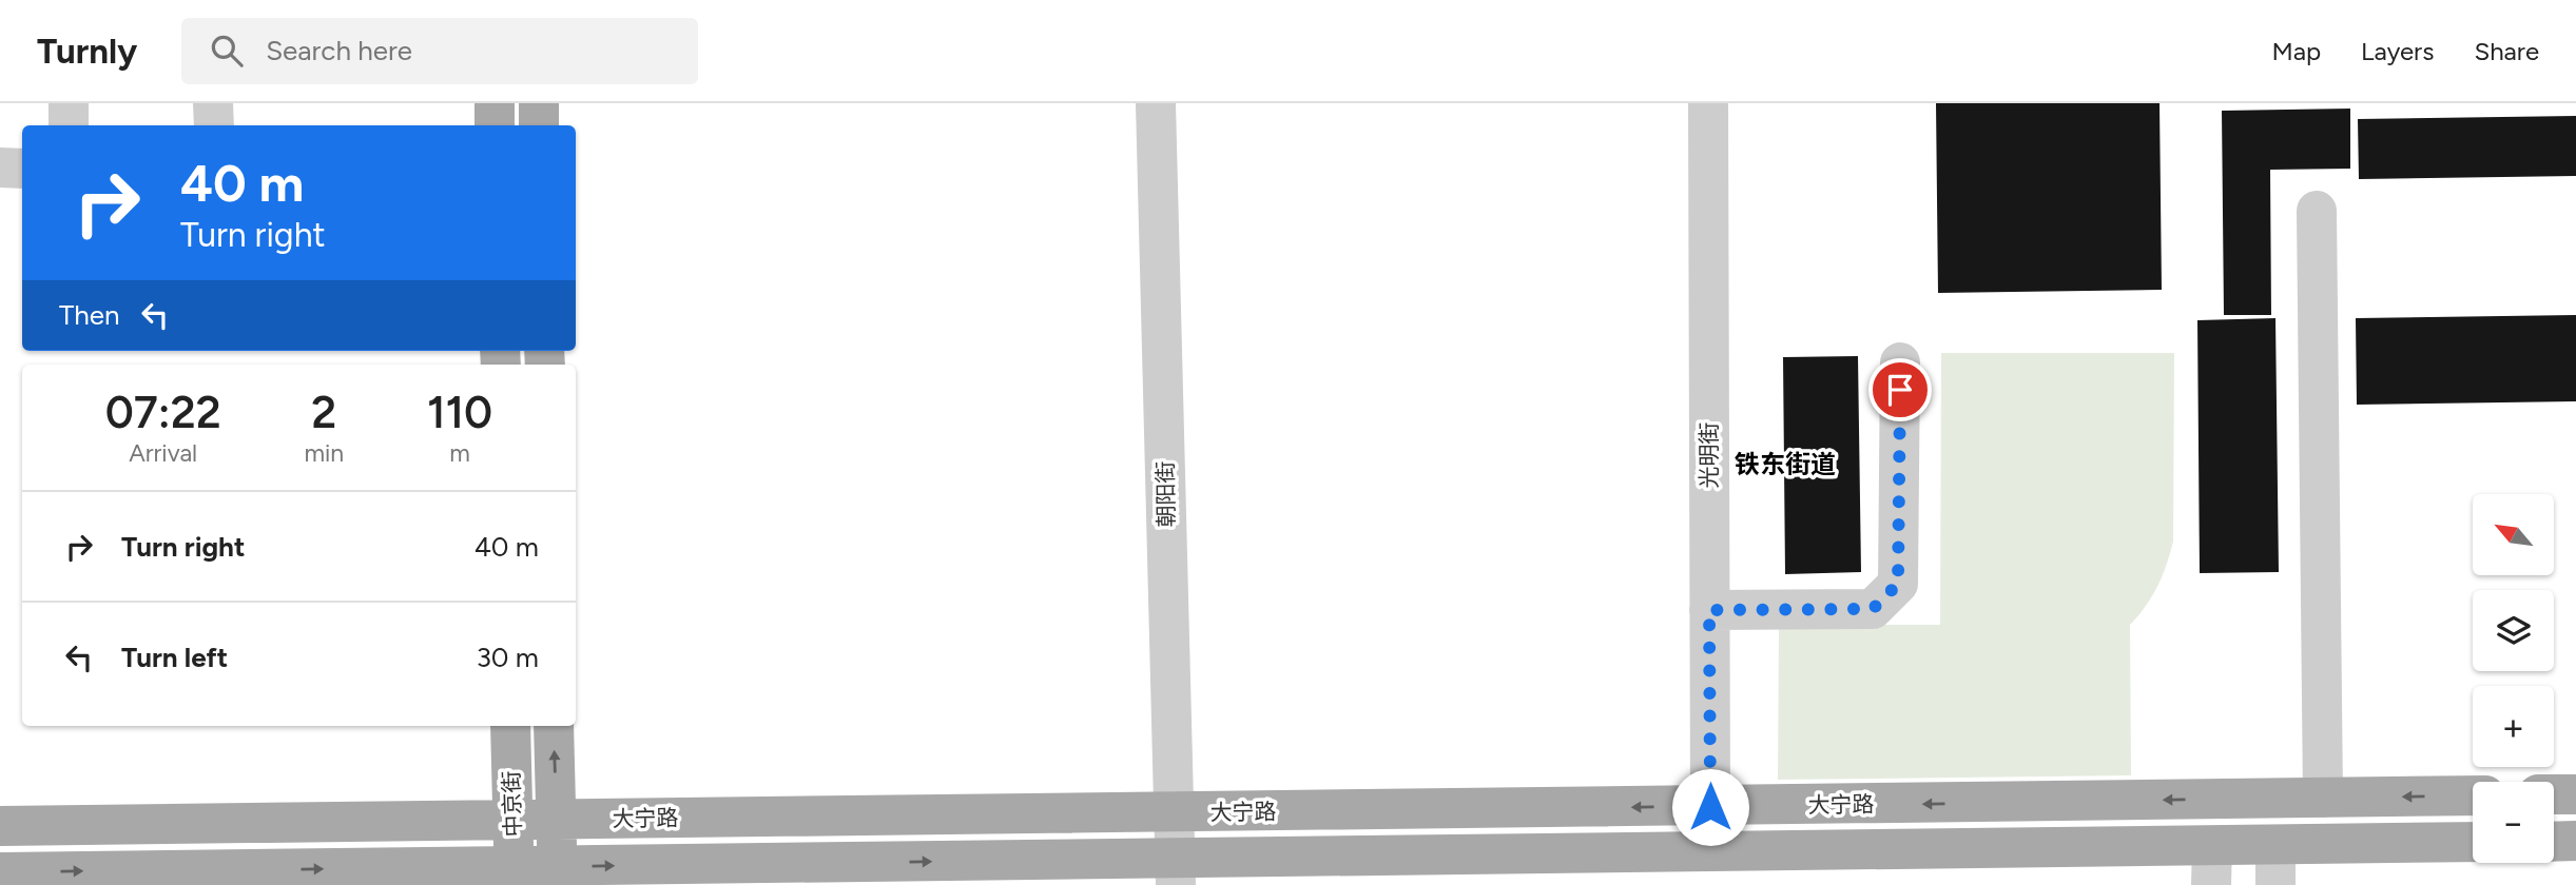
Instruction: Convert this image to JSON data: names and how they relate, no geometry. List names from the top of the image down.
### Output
{
  "streets": {
    "main road": ["中京街", "大宁路"],
    "street": ["光明街", "朝阳街"]
  },
  "crossings": [
    ["光明街", "大宁路"],
    ["朝阳街", "大宁路"],
    ["中京街", "大宁路"]
  ],
  "districts": ["铁东街道"],
  "north": "top left",
  "page": {
    "header": "Turnly",
    "search": "Search here",
    "nav": ["Map", "Layers", "Share"],
    "turn": ["40 m", "Turn right"],
    "then": "Then",
    "eta": [
      "07:22",
      "Arrival",
      "2",
      "min",
      "110",
      "m"
    ],
    "list": [
      {
        "name": "Turn right",
        "value": "40 m"
      },
      {
        "name": "Turn left",
        "value": "30 m"
      }
    ],
    "map_buttons": ["+", "−"]
  }
}
